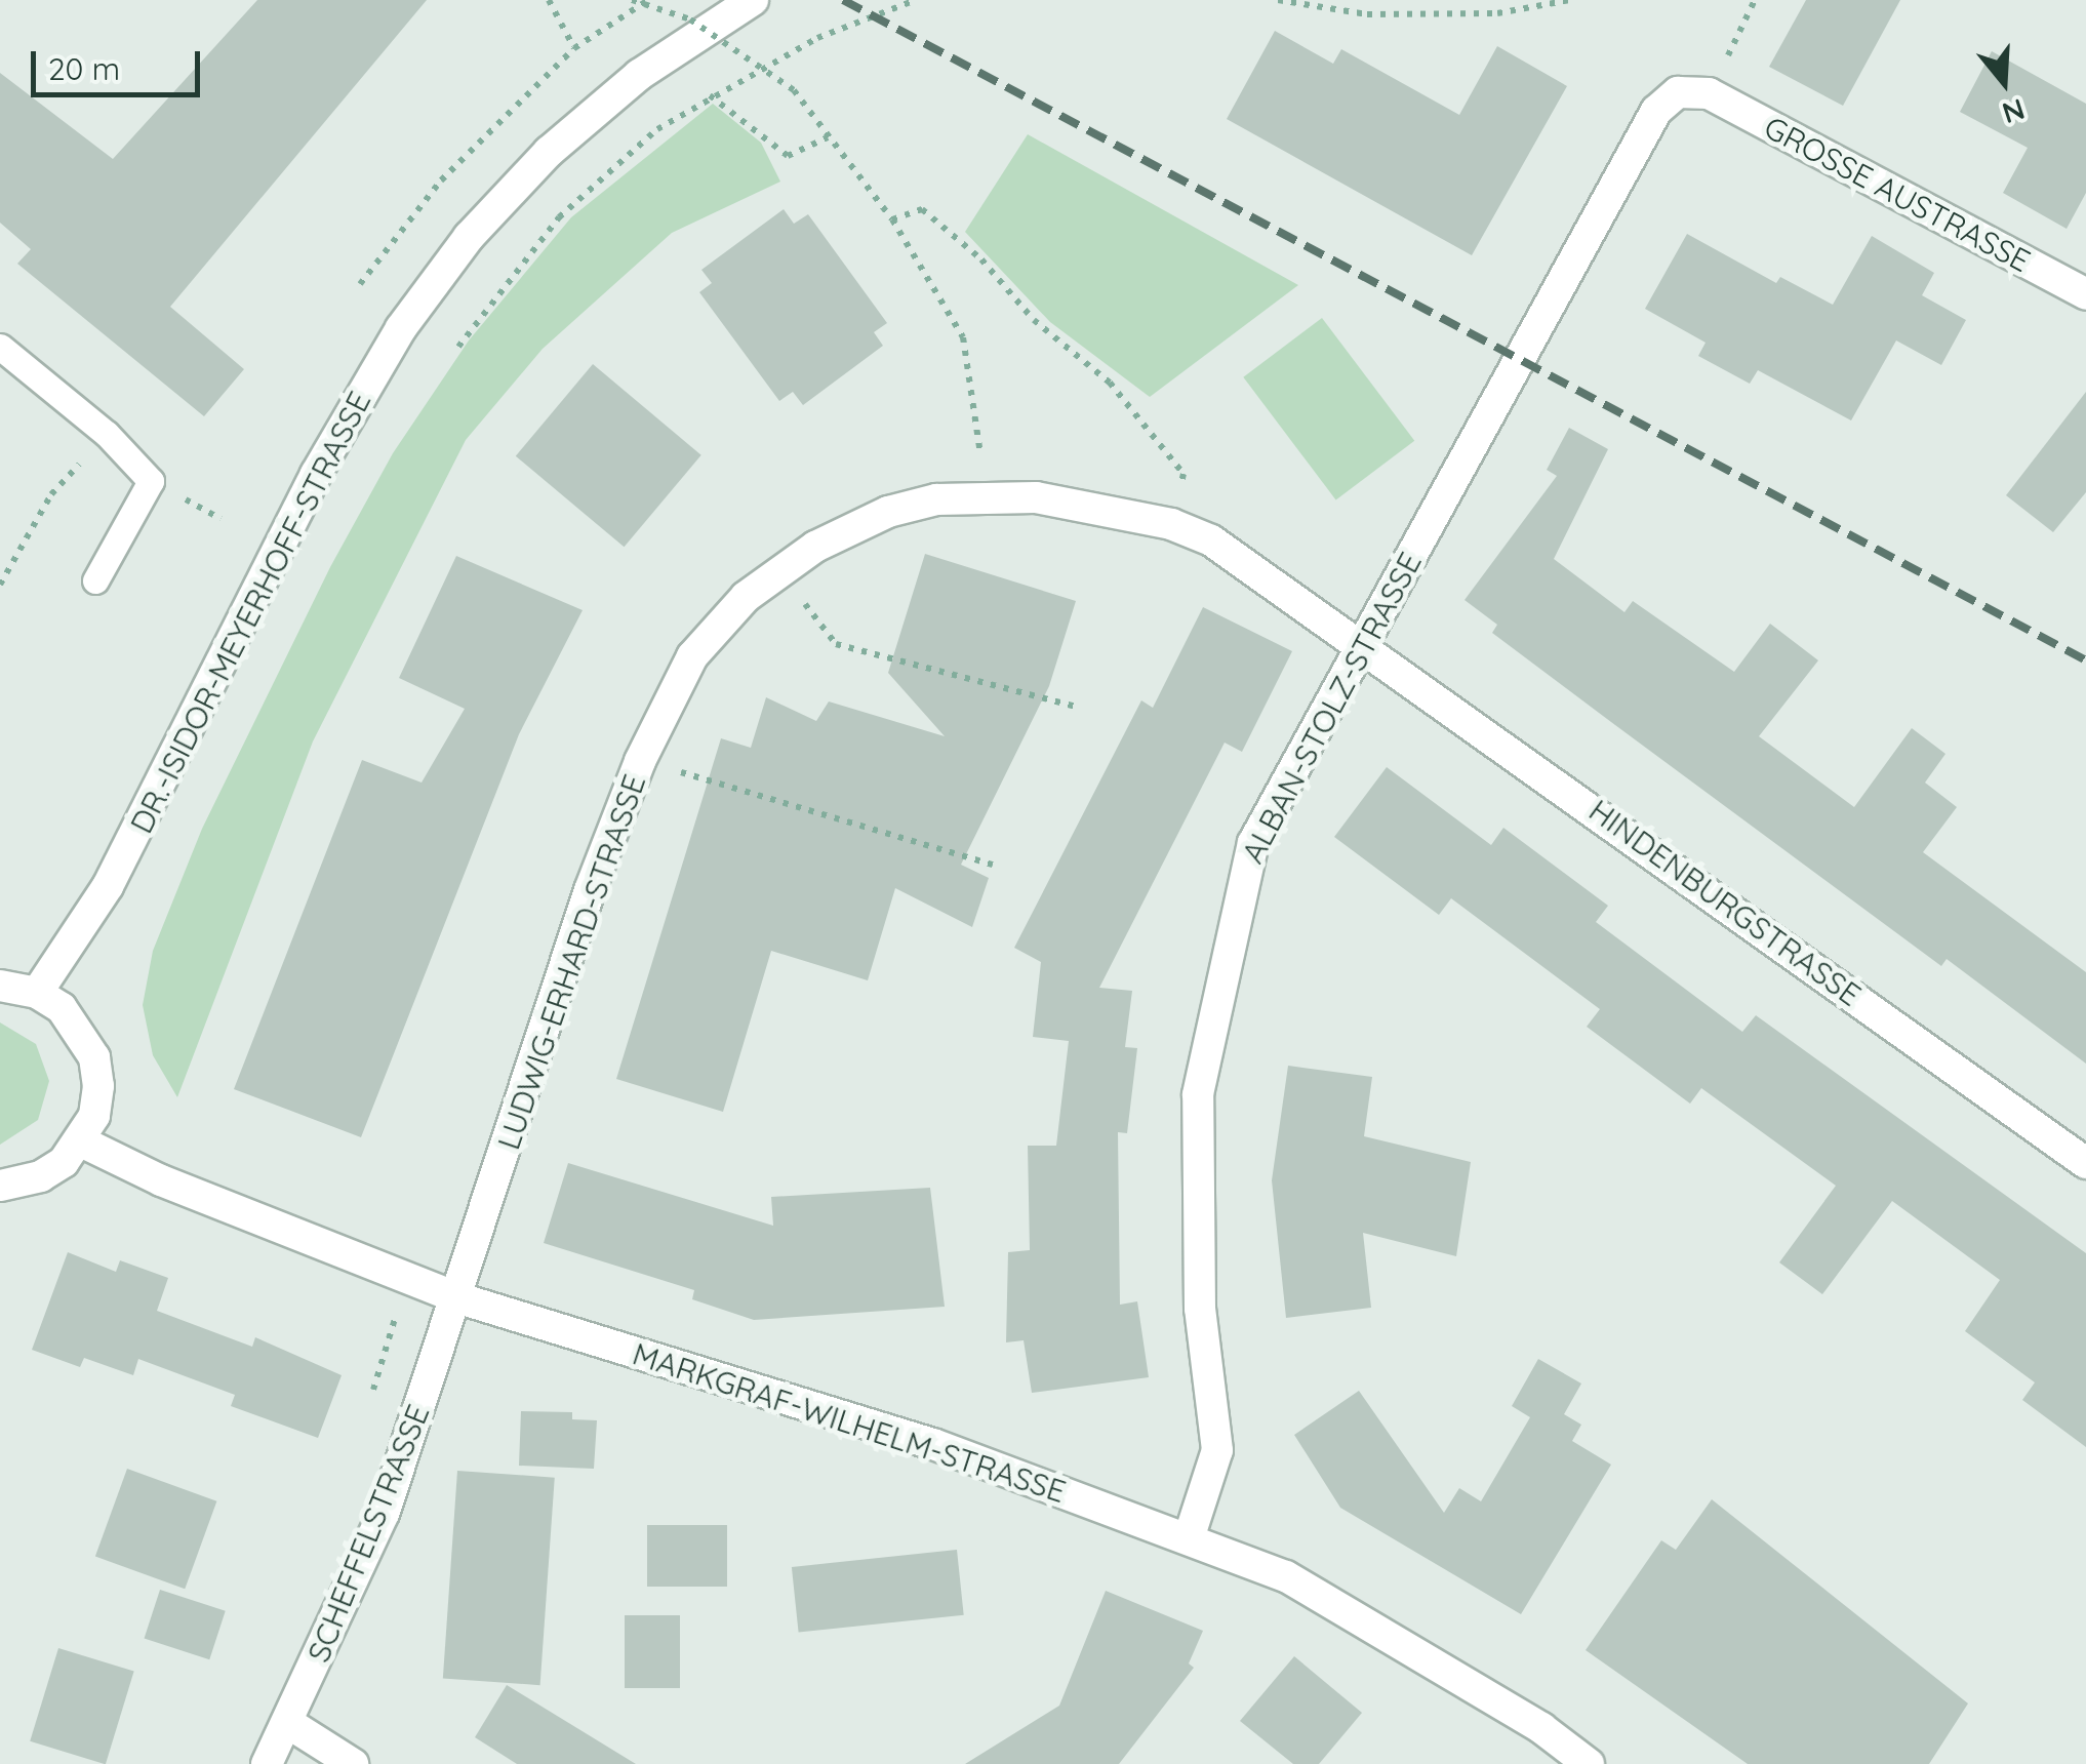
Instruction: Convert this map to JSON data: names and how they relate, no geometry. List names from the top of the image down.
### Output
{
  "streets": {
    "street": [
      "GROSSE AUSTRASSE",
      "DR.-ISIDOR-MEYERHOFF-STRASSE",
      "ALBAN-STOLZ-STRASSE",
      "HINDENBURGSTRASSE",
      "LUDWIG-ERHARD-STRASSE",
      "MARKGRAF-WILHELM-STRASSE",
      "SCHEFFELSTRASSE"
    ]
  },
  "crossings": [
    ["GROSSE AUSTRASSE", "ALBAN-STOLZ-STRASSE"],
    ["ALBAN-STOLZ-STRASSE", "HINDENBURGSTRASSE"],
    ["ALBAN-STOLZ-STRASSE", "LUDWIG-ERHARD-STRASSE"],
    ["ALBAN-STOLZ-STRASSE", "MARKGRAF-WILHELM-STRASSE"],
    ["HINDENBURGSTRASSE", "LUDWIG-ERHARD-STRASSE"],
    ["LUDWIG-ERHARD-STRASSE", "MARKGRAF-WILHELM-STRASSE"],
    ["LUDWIG-ERHARD-STRASSE", "SCHEFFELSTRASSE"],
    ["MARKGRAF-WILHELM-STRASSE", "SCHEFFELSTRASSE"]
  ],
  "scale_bar": "20 m",
  "north": "bottom"
}
